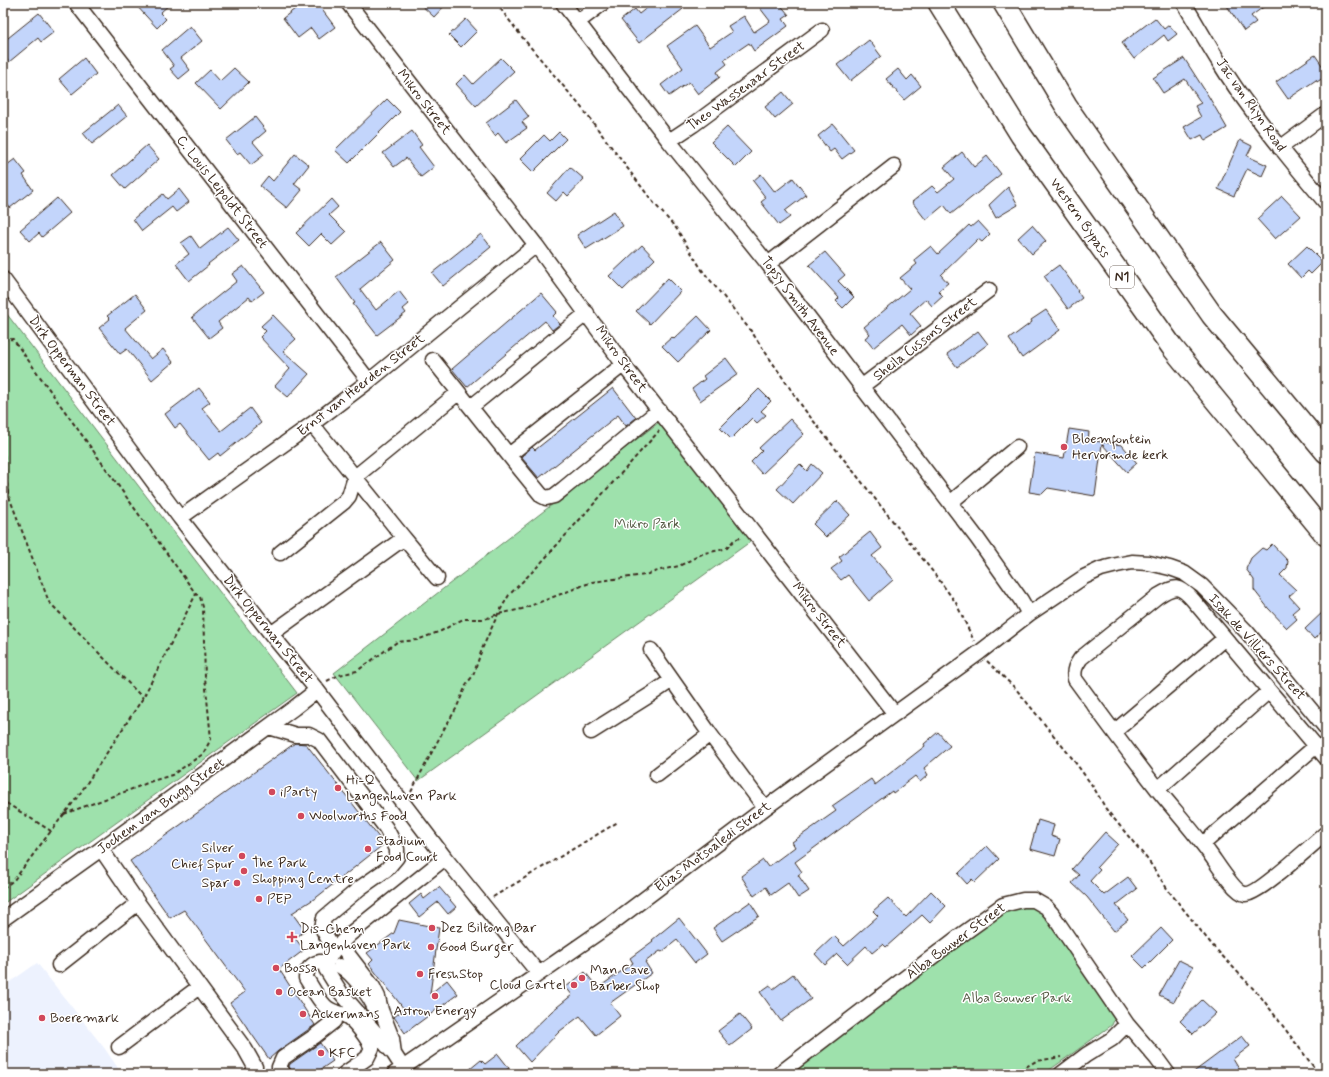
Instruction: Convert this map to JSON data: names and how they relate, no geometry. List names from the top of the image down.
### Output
{
  "streets": {
    "highway": ["Western Bypass", "N1"],
    "street": [
      "Theo Wassenaar Street",
      "Mikro Street",
      "Jac van Rhyn Road",
      "C. Louis Leipoldt Street",
      "Topsy Smith Avenue",
      "Sheila Cussons Street",
      "Dirk Opperman Street",
      "Ernst van Heerden Street",
      "Isak de Villiers Street",
      "Jochem van Brugg Street",
      "Elias Motsoaledi Street",
      "Alba Bouwer Street"
    ]
  },
  "crossings": [
    ["Theo Wassenaar Street", "Topsy Smith Avenue"],
    ["Mikro Street", "Ernst van Heerden Street"],
    ["Mikro Street", "Elias Motsoaledi Street"],
    ["C. Louis Leipoldt Street", "Ernst van Heerden Street"],
    ["Topsy Smith Avenue", "Sheila Cussons Street"],
    ["Topsy Smith Avenue", "Isak de Villiers Street"],
    ["Topsy Smith Avenue", "Elias Motsoaledi Street"],
    ["Dirk Opperman Street", "Ernst van Heerden Street"],
    ["Dirk Opperman Street", "Jochem van Brugg Street"],
    ["Dirk Opperman Street", "Elias Motsoaledi Street"],
    ["Isak de Villiers Street", "Elias Motsoaledi Street"]
  ],
  "parks": ["Mikro Park", "Alba Bouwer Park"],
  "places": {
    "other": [
      "Bloemfontein Hervormde kerk",
      "Hi-Q Langenhoven Park",
      "iParty",
      "Woolworths Food",
      "Stadium Food Court",
      "Silver Chief Spur",
      "The Park Shopping Centre",
      "Spar",
      "PEP",
      "Dez Biltong Bar",
      "Good Burger",
      "Bossa",
      "FreshStop",
      "Man Cave Barber Shop",
      "Cloud Cartel",
      "Ocean Basket",
      "Astron Energy",
      "Ackermans",
      "Boeremark",
      "KFC"
    ],
    "health": ["Dis-Chem Langenhoven Park"]
  }
}
